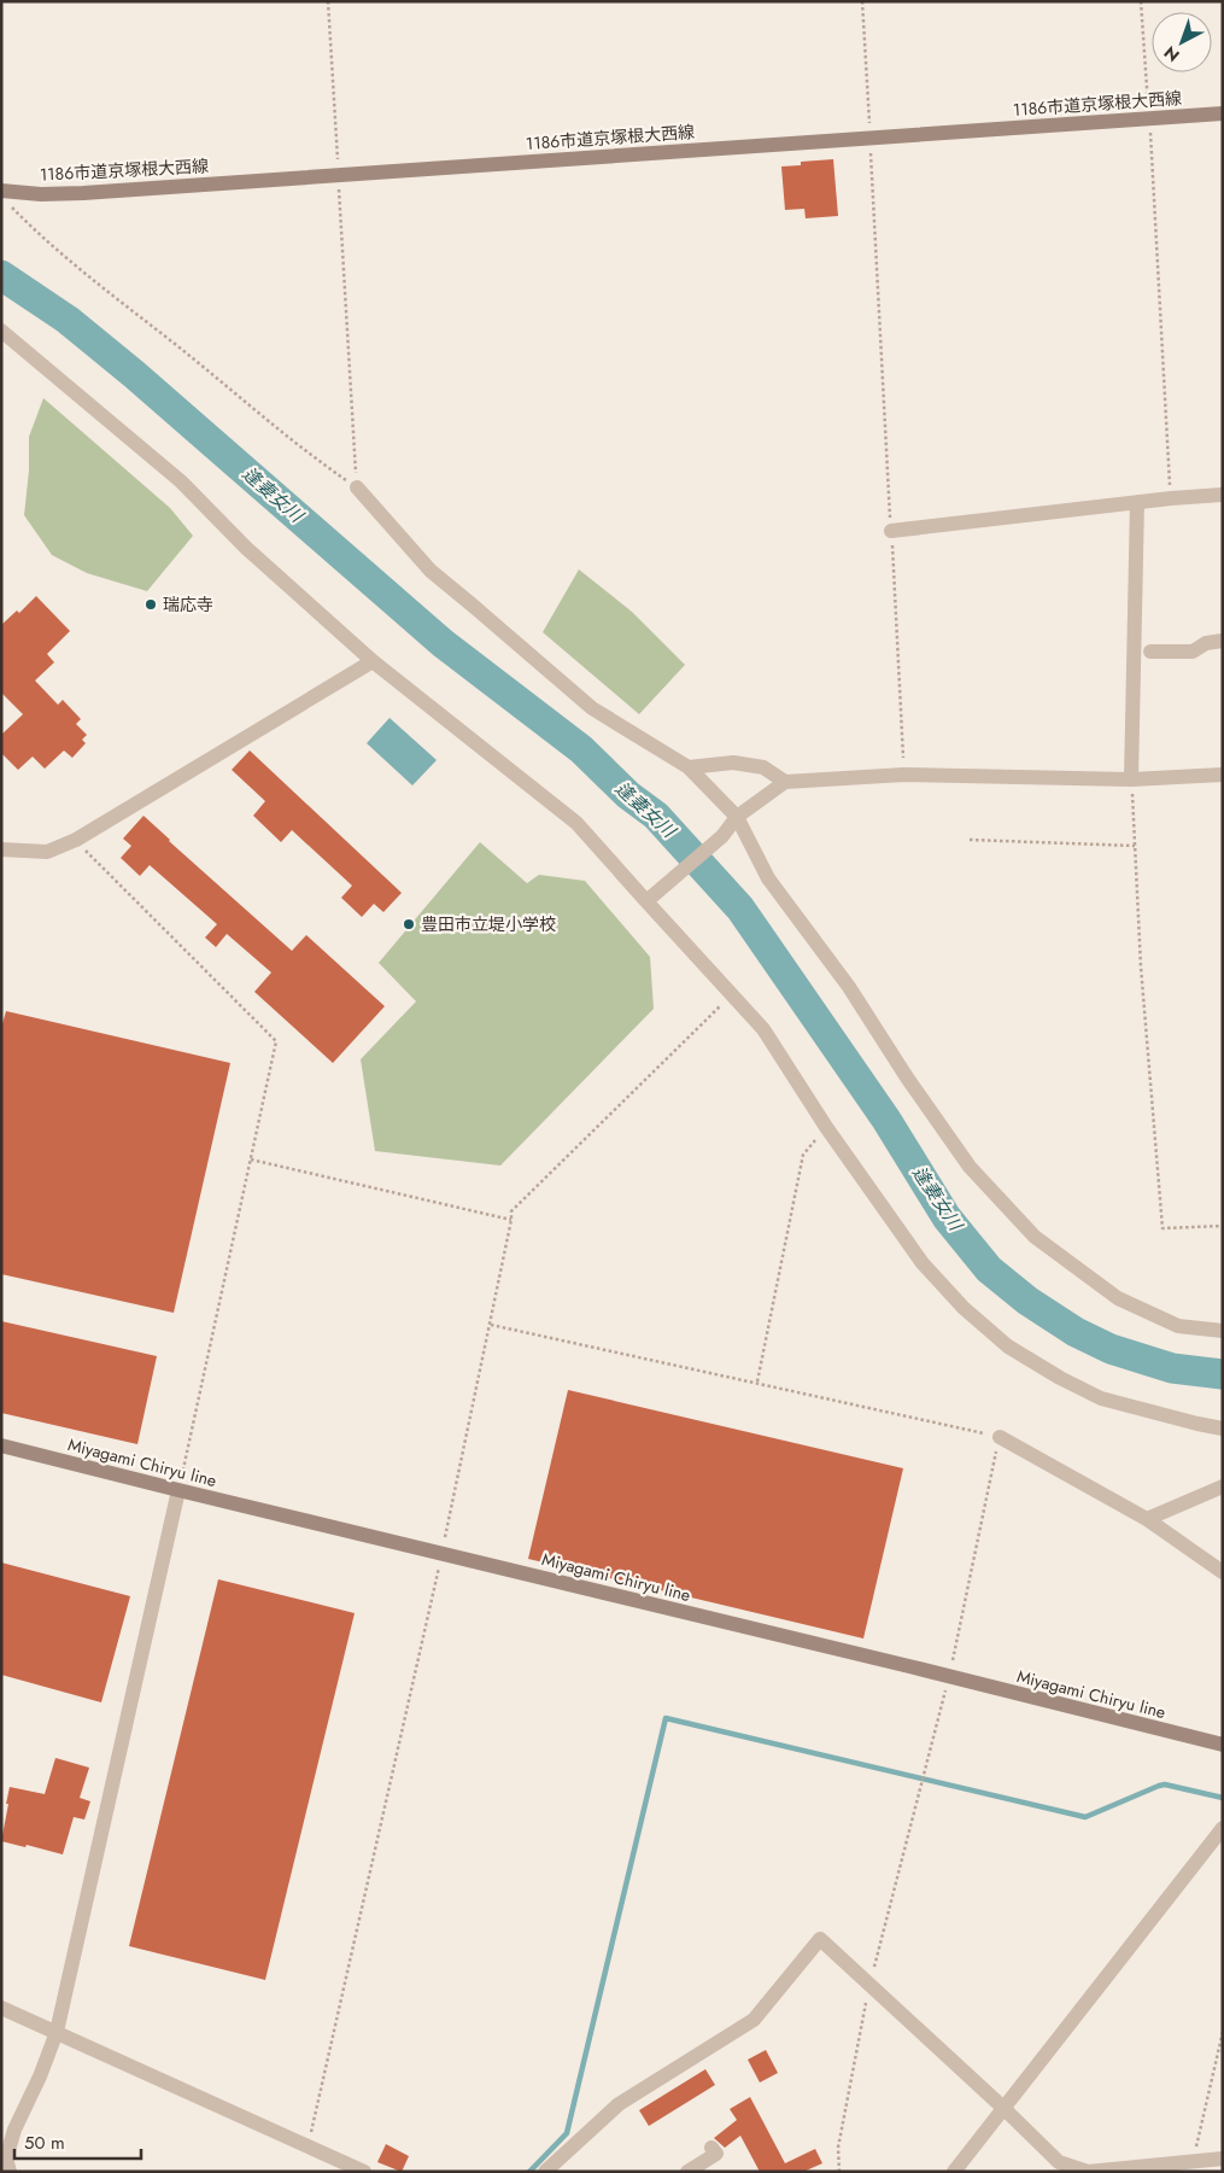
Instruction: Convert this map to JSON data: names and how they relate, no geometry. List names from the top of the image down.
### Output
{
  "streets": {
    "main road": ["1186市道京塚根大西線", "Miyagami Chiryu line"]
  },
  "water": ["逢妻女川"],
  "places": ["瑞応寺", "豊田市立堤小学校"],
  "scale_bar": "50 m",
  "north": "bottom left"
}
